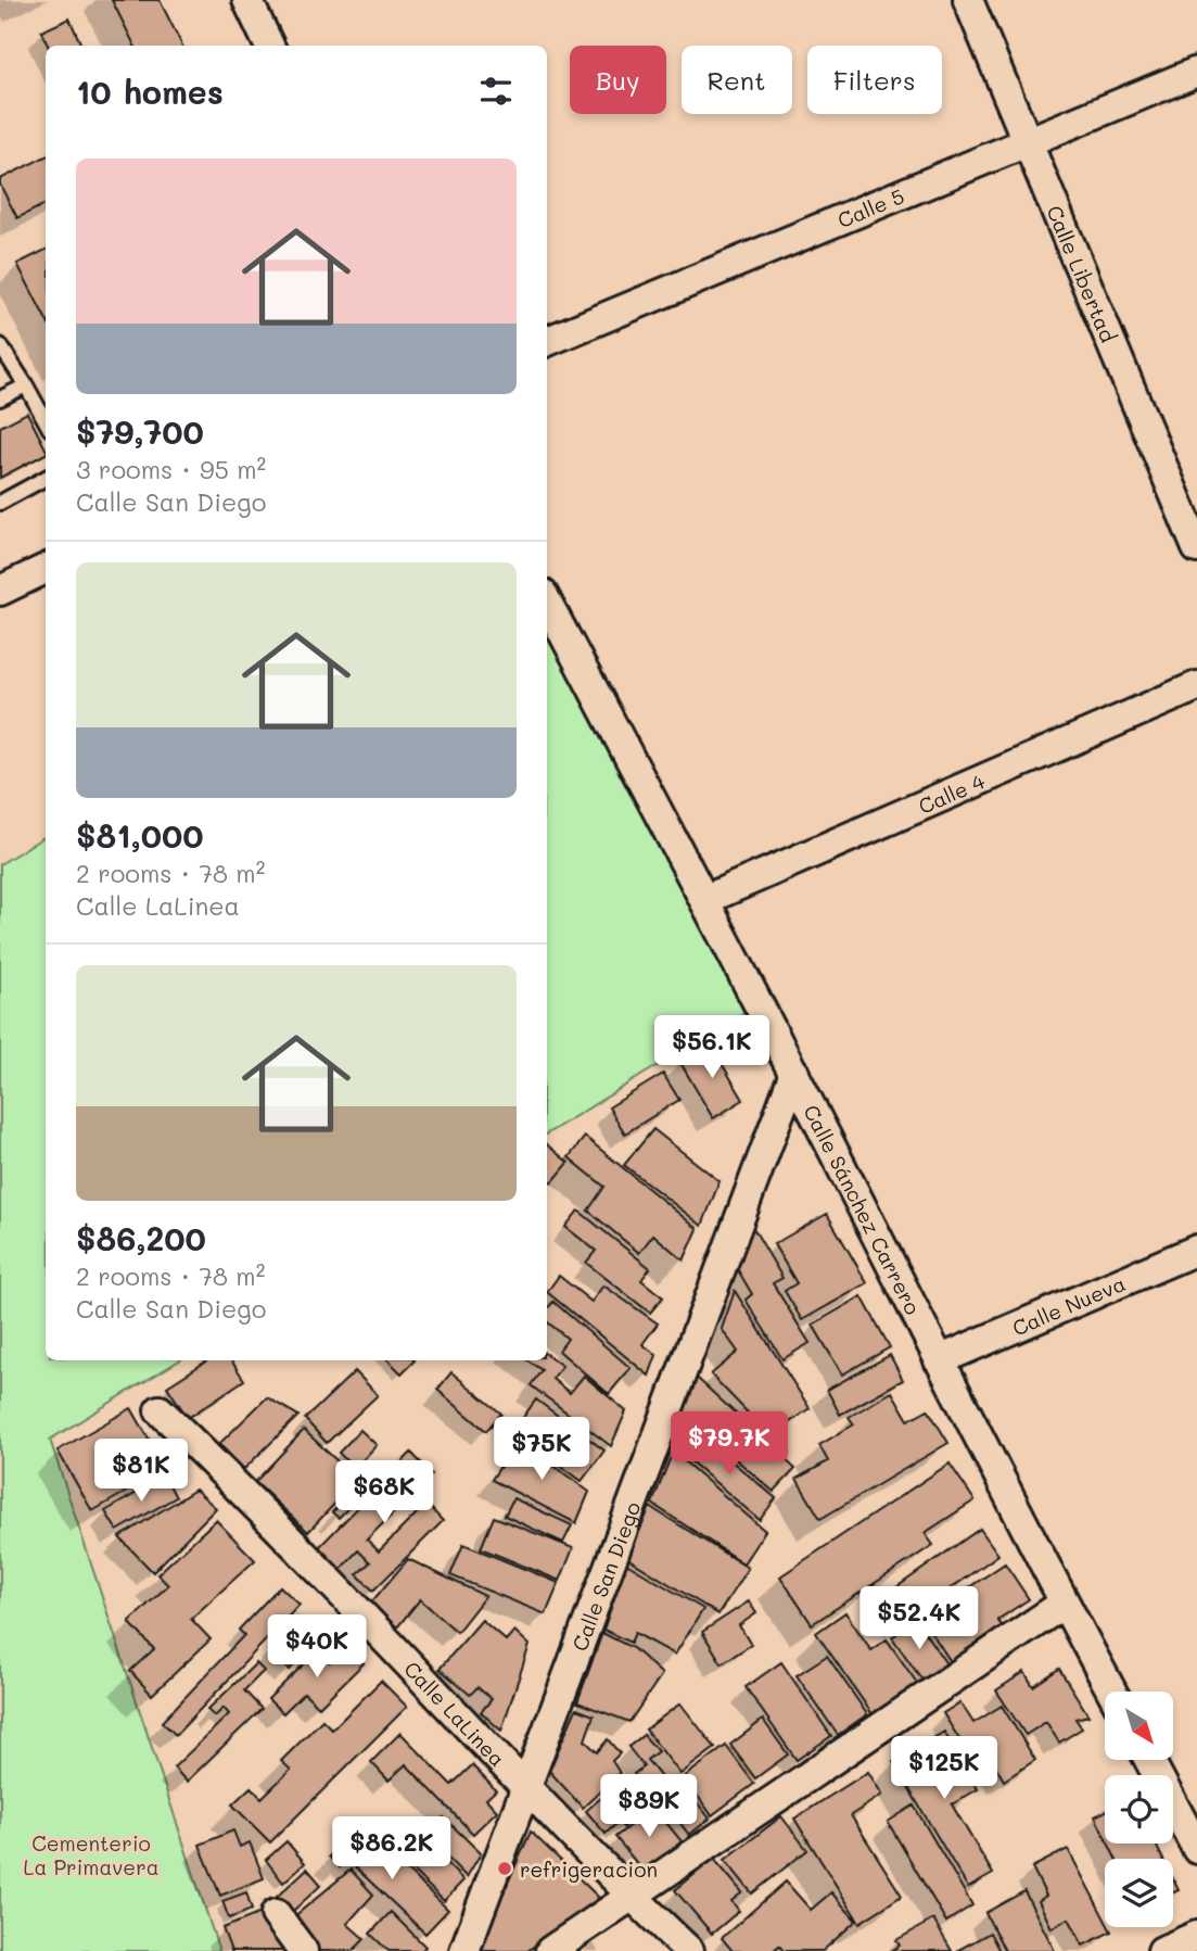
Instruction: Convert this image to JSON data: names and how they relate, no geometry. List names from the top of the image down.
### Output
{
  "streets": {
    "street": [
      "Calle 5",
      "Calle Libertad",
      "Calle 4",
      "Calle Sánchez Carrero",
      "Calle Nueva",
      "Calle San Diego",
      "Calle LaLinea"
    ]
  },
  "crossings": [
    ["Calle 5", "Calle Libertad"],
    ["Calle 4", "Calle Sánchez Carrero"],
    ["Calle Sánchez Carrero", "Calle Nueva"],
    ["Calle Sánchez Carrero", "Calle San Diego"],
    ["Calle San Diego", "Calle LaLinea"]
  ],
  "parks": ["Cementerio La Primavera"],
  "places": ["refrigeracion"],
  "north": "bottom right",
  "page": {
    "chip": ["Buy", "Rent", "Filters"],
    "heading": "10 homes",
    "list": [
      {
        "name": "$79,700",
        "note": "3 rooms · 95 m² · Calle San Diego"
      },
      {
        "name": "$81,000",
        "note": "2 rooms · 78 m² · Calle LaLinea"
      },
      {
        "name": "$86,200",
        "note": "2 rooms · 78 m² · Calle San Diego"
      }
    ],
    "price": [
      "$56.1K",
      "$79.7K",
      "$75K",
      "$81K",
      "$68K",
      "$52.4K",
      "$40K",
      "$125K",
      "$89K",
      "$86.2K"
    ]
  }
}
